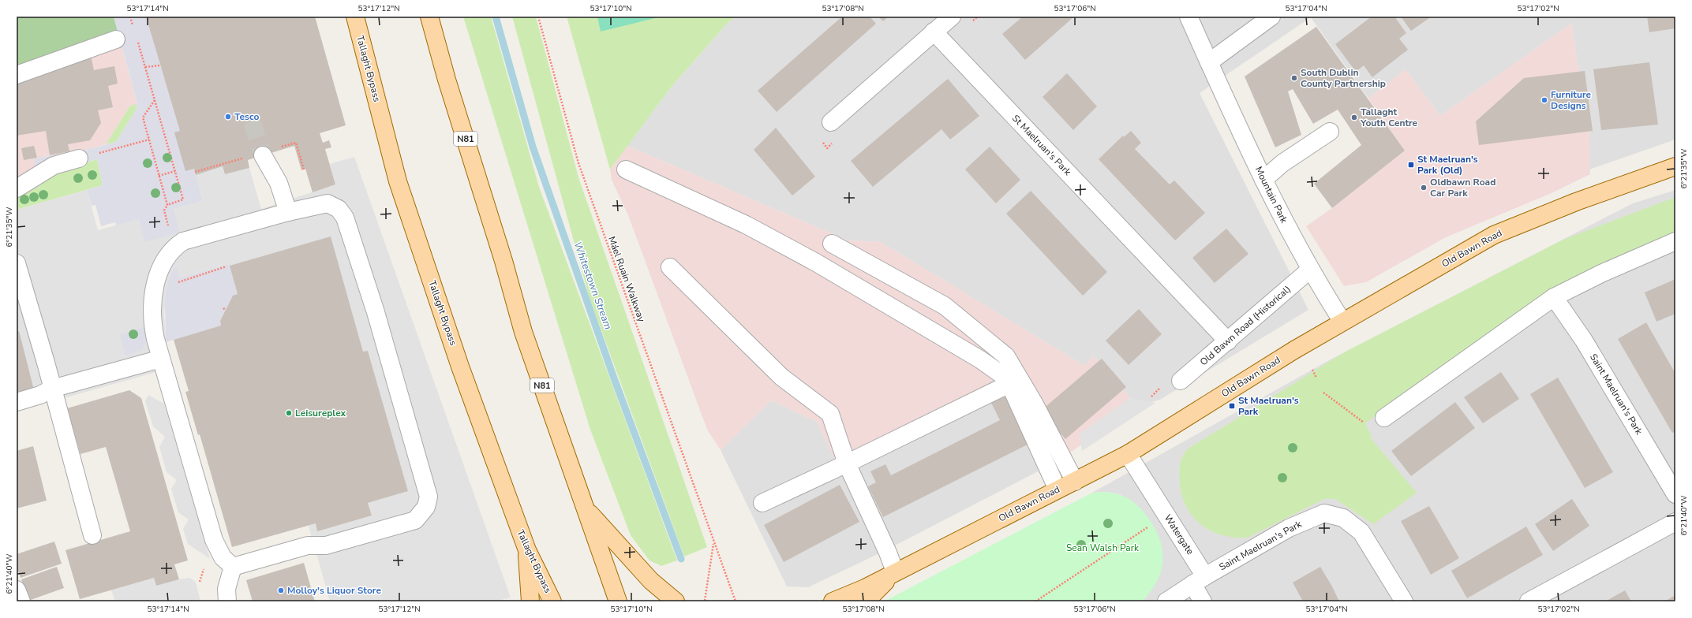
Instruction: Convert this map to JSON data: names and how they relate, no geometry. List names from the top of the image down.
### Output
{
  "streets": {
    "main road": ["Tallaght Bypass", "N81", "Old Bawn Road"],
    "street": [
      "St Maelruan's Park",
      "Mountain Park",
      "Old Bawn Road (Historical)",
      "Saint Maelruan's Park",
      "Watergate"
    ],
    "path": ["Máel Ruain Walkway"]
  },
  "crossings": [
    ["St Maelruan's Park", "Old Bawn Road (Historical)"],
    ["Mountain Park", "Old Bawn Road"],
    ["Mountain Park", "Old Bawn Road (Historical)"],
    ["Old Bawn Road", "Watergate"],
    ["Saint Maelruan's Park", "Watergate"]
  ],
  "water": ["Whitestown Stream"],
  "parks": ["Sean Walsh Park"],
  "places": {
    "other": [
      "South Dublin County Partnership",
      "Furniture Designs",
      "Tesco",
      "Tallaght Youth Centre",
      "Oldbawn Road Car Park",
      "Leisureplex",
      "Molloy's Liquor Store"
    ],
    "transit": ["St Maelruan's Park (Old)", "St Maelruan's Park"]
  },
  "coordinates": [
    "53°17'14\"N",
    "53°17'12\"N",
    "53°17'10\"N",
    "53°17'08\"N",
    "53°17'06\"N",
    "53°17'04\"N",
    "53°17'02\"N",
    "6°21'35\"W",
    "6°21'40\"W"
  ]
}
